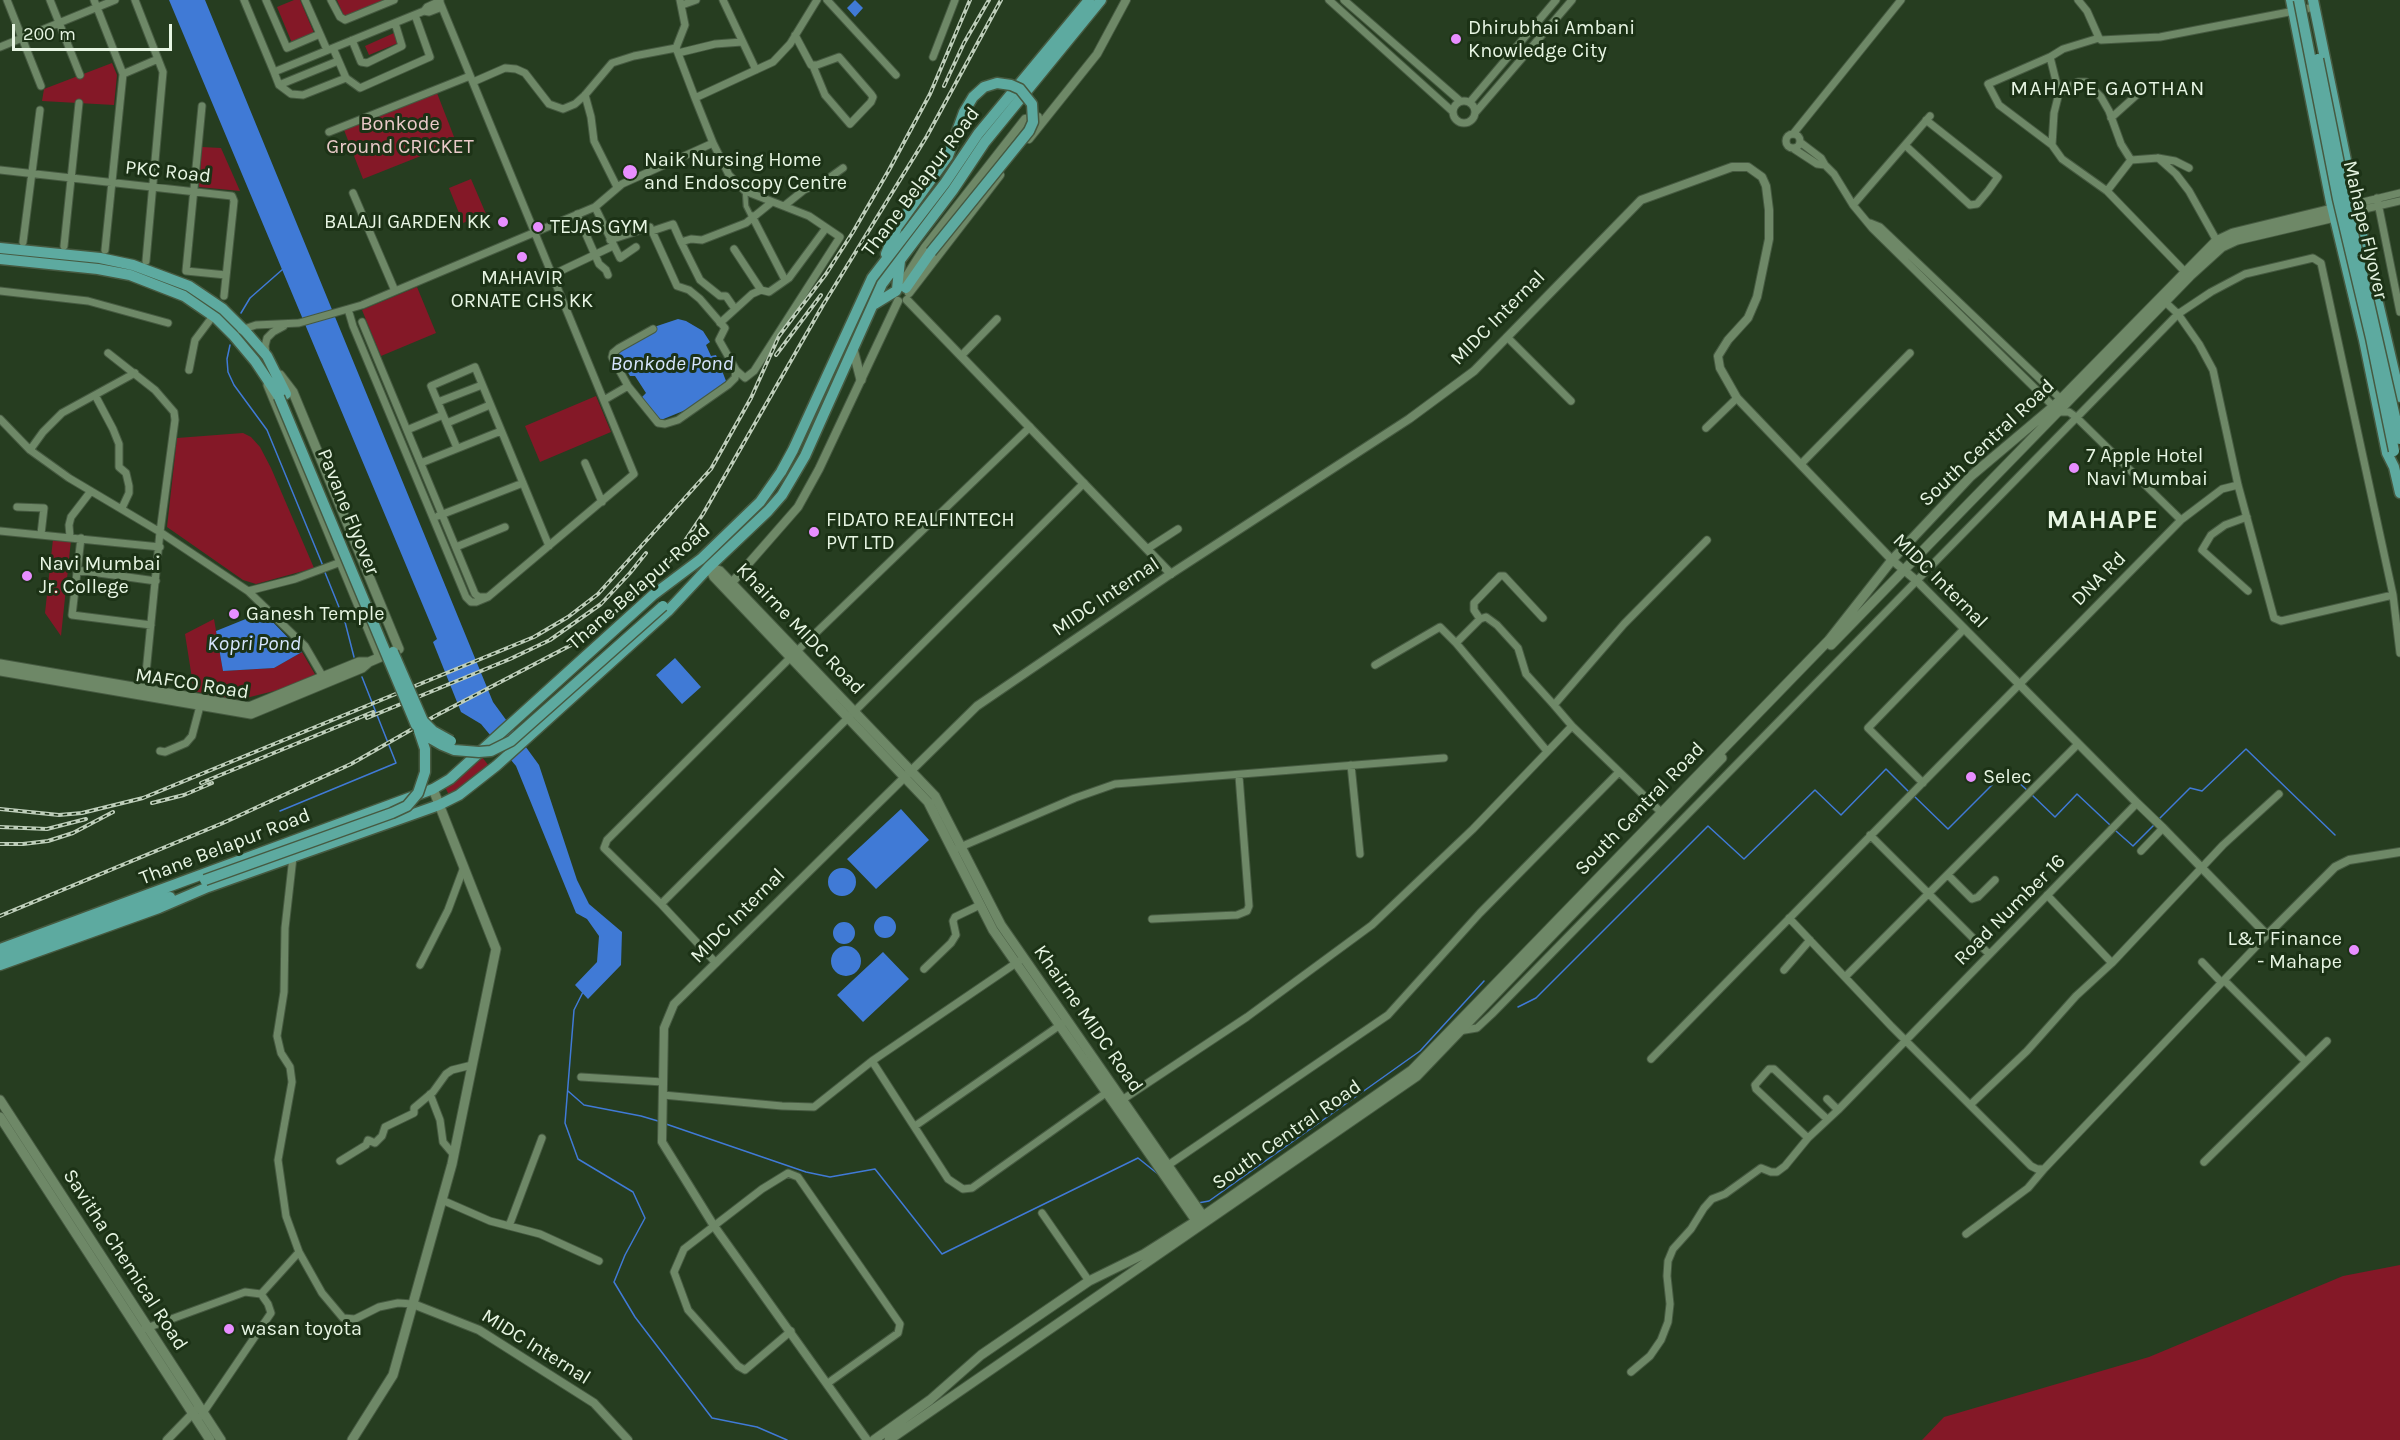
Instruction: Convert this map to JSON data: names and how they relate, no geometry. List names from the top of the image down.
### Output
{
  "streets": {
    "main road": [
      "Thane Belapur Road",
      "Mahape Flyover",
      "South Central Road",
      "Pavane Flyover",
      "Khairne MIDC Road",
      "MAFCO Road",
      "Savitha Chemical Road"
    ],
    "street": [
      "PKC Road",
      "MIDC Internal",
      "DNA Rd",
      "Road Number 16"
    ]
  },
  "crossings": [
    ["Thane Belapur Road", "Pavane Flyover"],
    ["Thane Belapur Road", "Khairne MIDC Road"],
    ["MIDC Internal", "South Central Road"],
    ["MIDC Internal", "DNA Rd"],
    ["MIDC Internal", "Khairne MIDC Road"],
    ["MIDC Internal", "Road Number 16"],
    ["South Central Road", "Khairne MIDC Road"],
    ["Pavane Flyover", "Khairne MIDC Road"],
    ["Pavane Flyover", "MAFCO Road"]
  ],
  "districts": ["MAHAPE GAOTHAN", "MAHAPE"],
  "water": ["Bonkode Pond", "Kopri Pond"],
  "parks": ["Bonkode Ground CRICKET"],
  "places": [
    "Dhirubhai Ambani Knowledge City",
    "Naik Nursing Home and Endoscopy Centre",
    "BALAJI GARDEN KK",
    "TEJAS GYM",
    "MAHAVIR ORNATE CHS KK",
    "7 Apple Hotel Navi Mumbai",
    "FIDATO REALFINTECH PVT LTD",
    "Navi Mumbai Jr. College",
    "Ganesh Temple",
    "Selec",
    "L&T Finance - Mahape",
    "wasan toyota"
  ],
  "scale_bar": "200 m"
}
